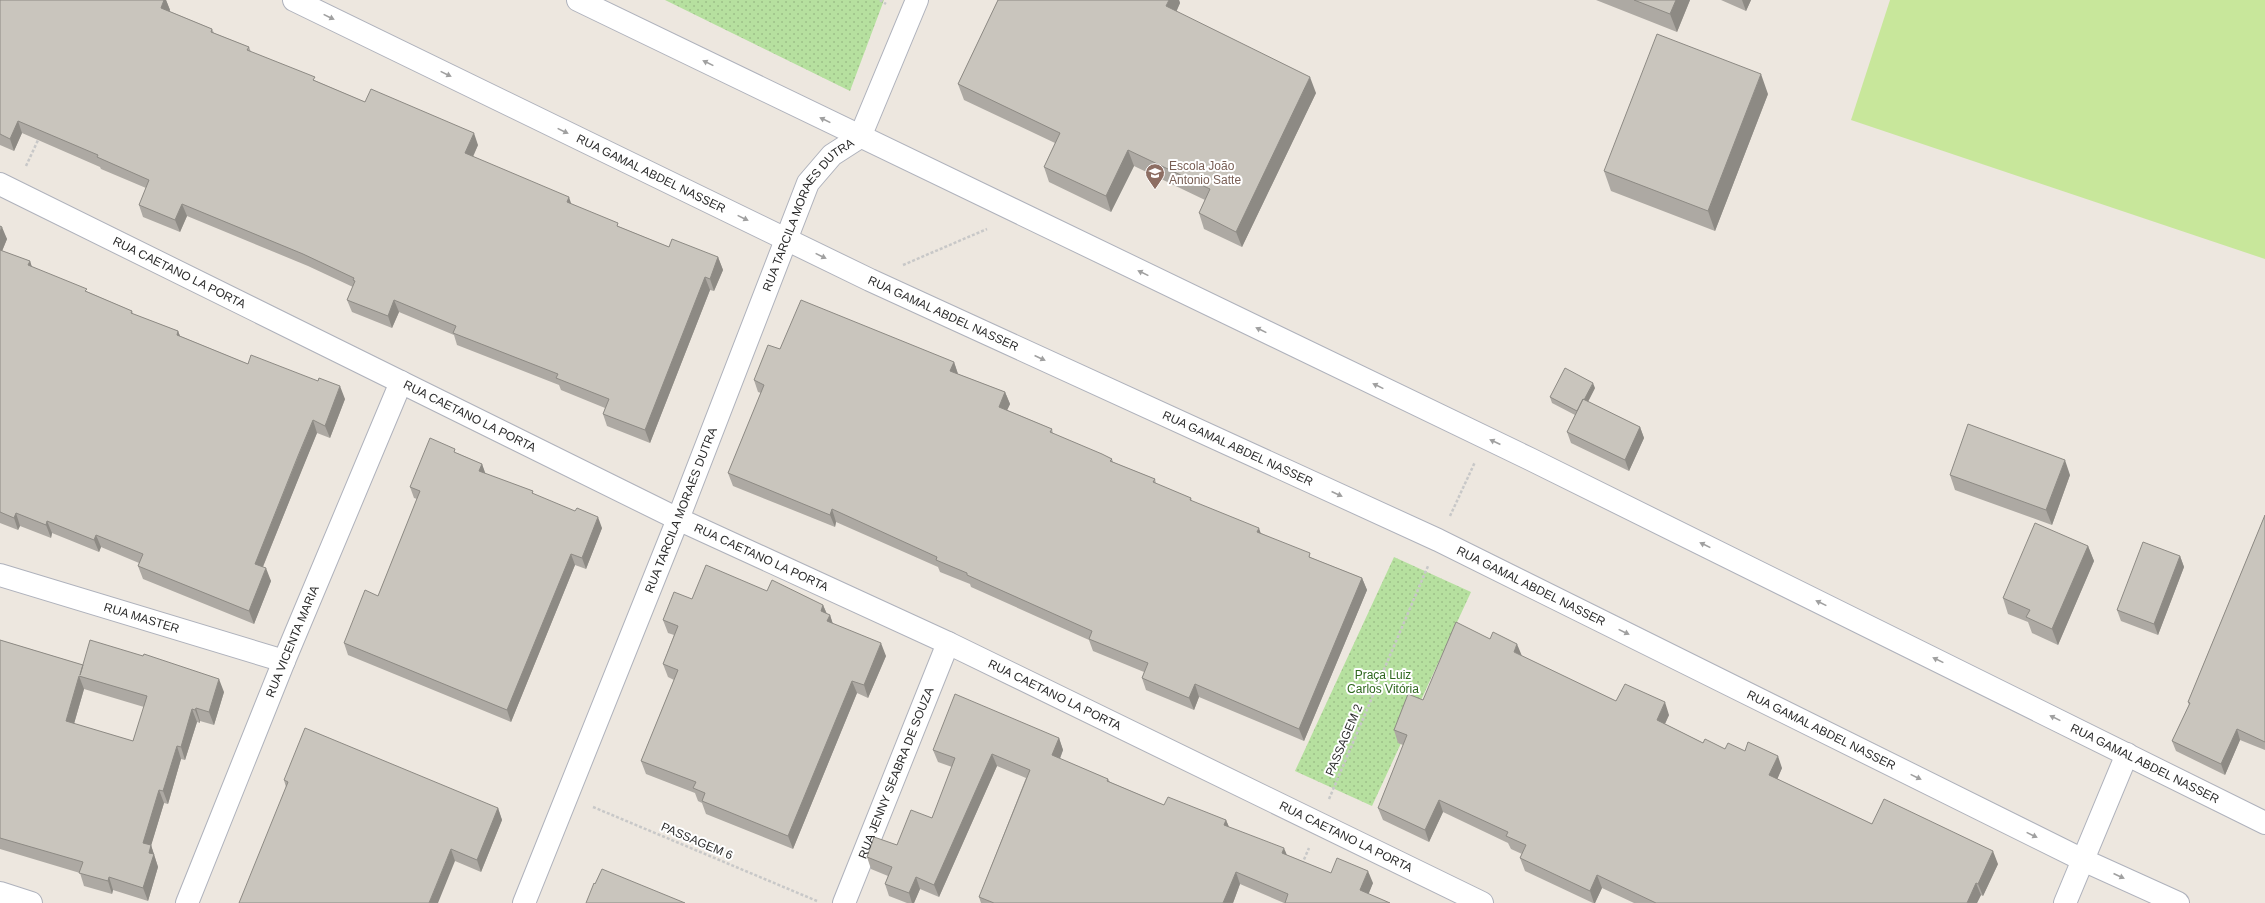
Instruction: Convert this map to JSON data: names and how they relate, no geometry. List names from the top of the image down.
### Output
{
  "streets": {
    "street": [
      "RUA GAMAL ABDEL NASSER",
      "RUA TARCILA MORAES DUTRA",
      "RUA CAETANO LA PORTA",
      "RUA MASTER",
      "RUA VICENTA MARIA",
      "RUA JENNY SEABRA DE SOUZA"
    ],
    "path": ["PASSAGEM 2", "PASSAGEM 6"]
  },
  "crossings": [
    ["RUA GAMAL ABDEL NASSER", "RUA TARCILA MORAES DUTRA"],
    ["RUA GAMAL ABDEL NASSER", "PASSAGEM 2"],
    ["RUA TARCILA MORAES DUTRA", "RUA CAETANO LA PORTA"],
    ["RUA TARCILA MORAES DUTRA", "PASSAGEM 6"],
    ["RUA CAETANO LA PORTA", "RUA VICENTA MARIA"],
    ["RUA CAETANO LA PORTA", "PASSAGEM 2"],
    ["RUA CAETANO LA PORTA", "RUA JENNY SEABRA DE SOUZA"],
    ["RUA MASTER", "RUA VICENTA MARIA"]
  ],
  "parks": ["Praça Luiz Carlos Vitória"],
  "places": {
    "school or university": ["Escola João Antonio Satte"]
  }
}
